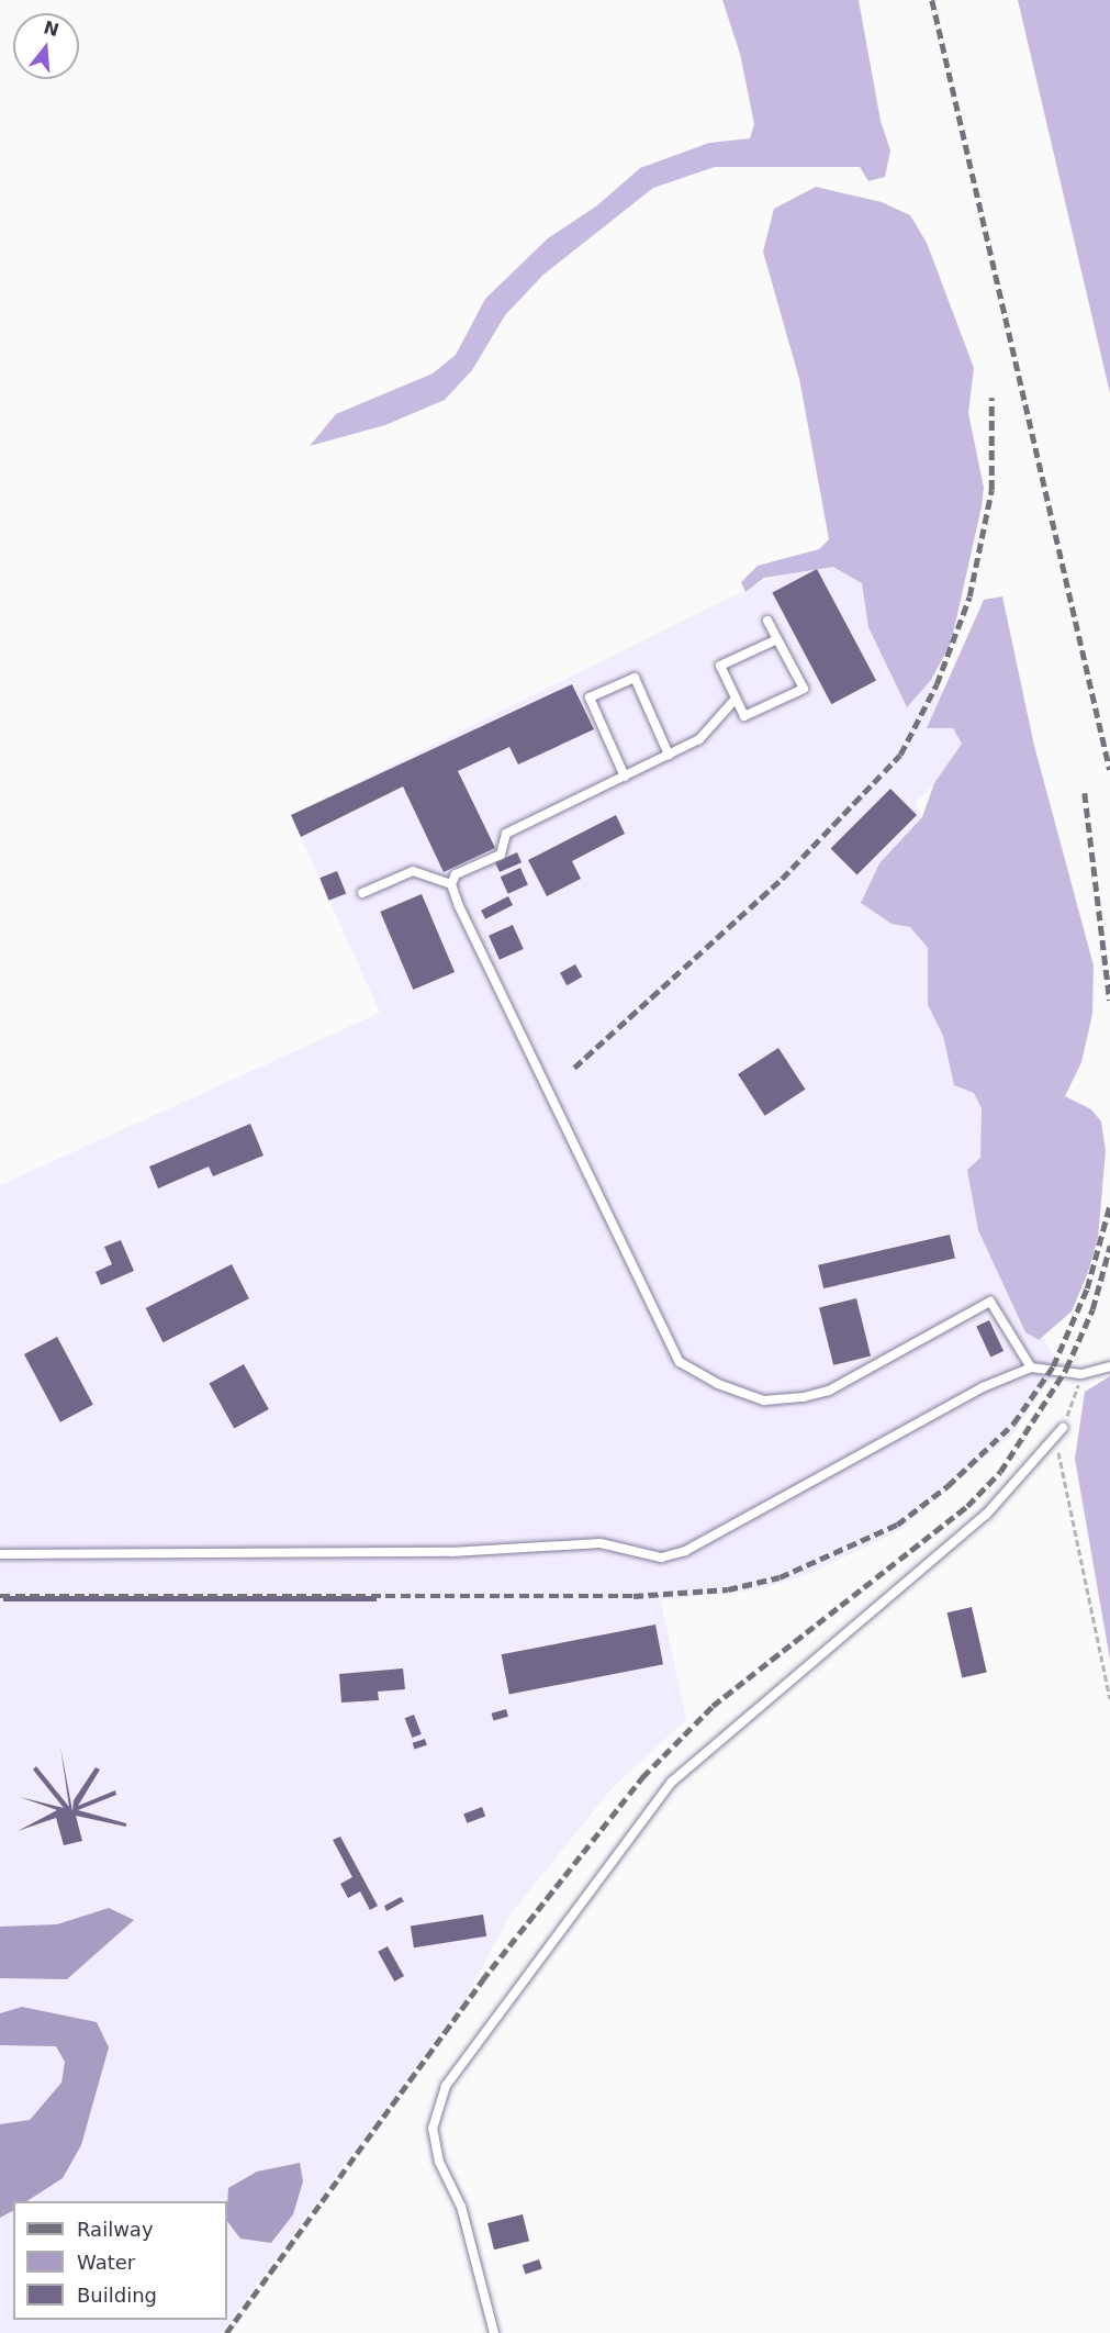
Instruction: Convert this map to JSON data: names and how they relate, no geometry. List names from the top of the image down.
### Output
{
  "legend": ["Railway", "Water", "Building"],
  "north": "top"
}
